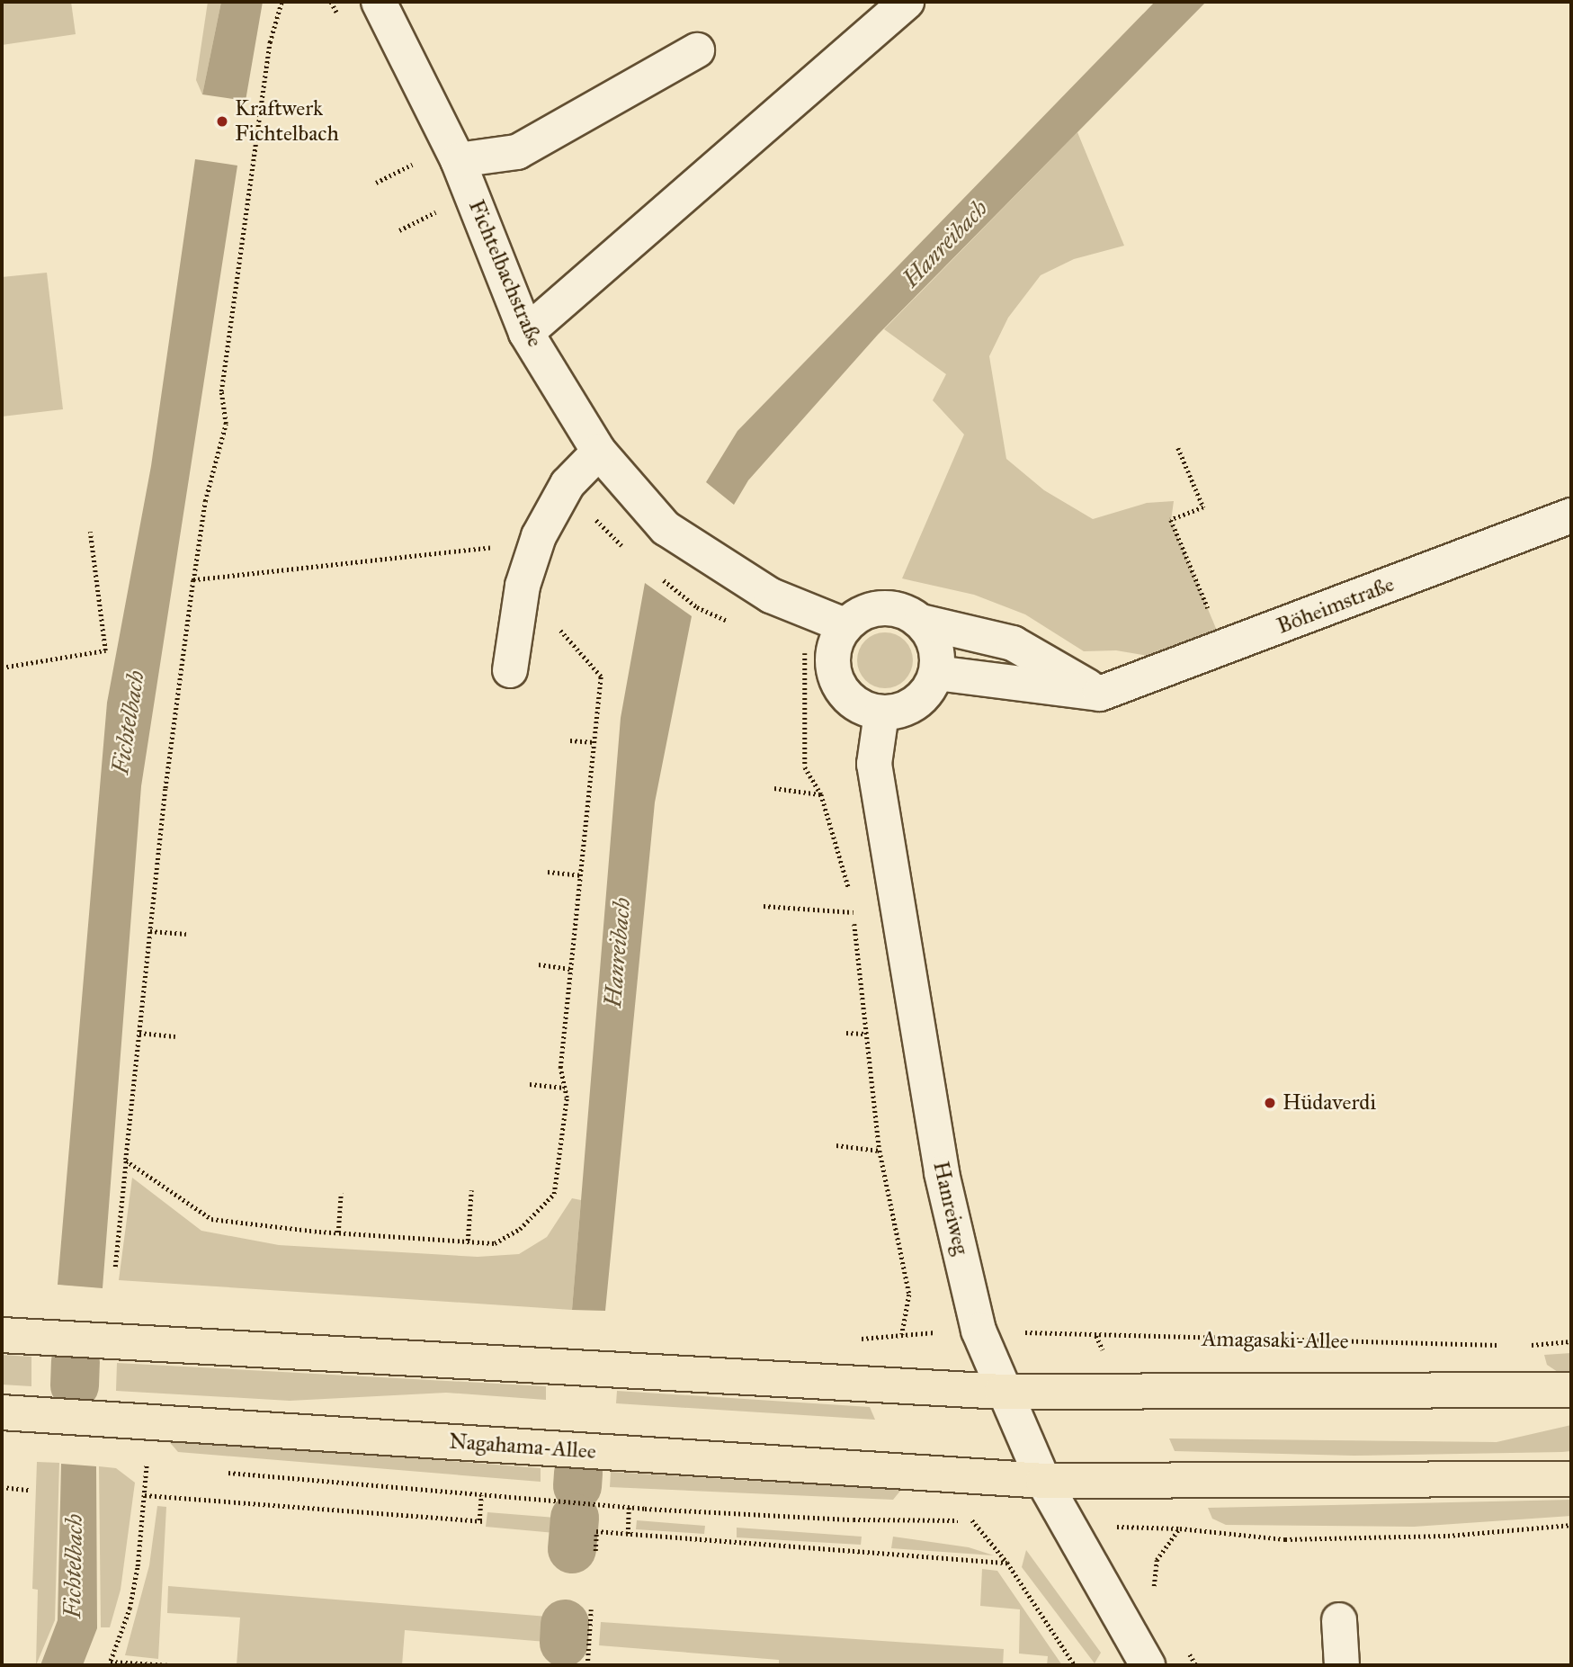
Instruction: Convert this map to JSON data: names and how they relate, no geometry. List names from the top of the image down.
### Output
{
  "streets": {
    "main road": ["Nagahama-Allee"],
    "street": ["Fichtelbachstraße", "Böheimstraße", "Hanreiweg"],
    "path": ["Amagasaki-Allee"]
  },
  "crossings": [
    ["Böheimstraße", "Hanreiweg"],
    ["Hanreiweg", "Amagasaki-Allee"],
    ["Hanreiweg", "Nagahama-Allee"]
  ],
  "water": ["Hanreibach", "Fichtelbach"],
  "places": ["Kraftwerk Fichtelbach", "Hüdaverdi"]
}
